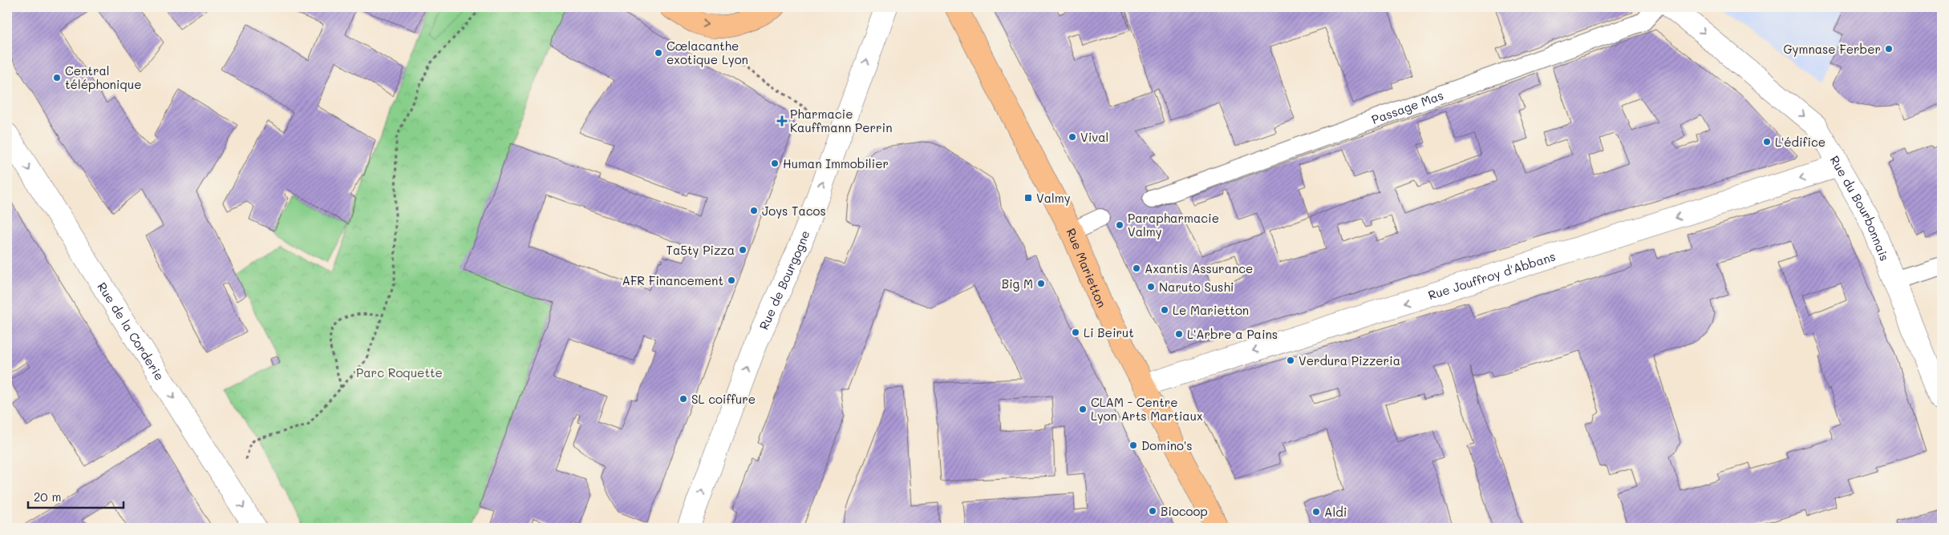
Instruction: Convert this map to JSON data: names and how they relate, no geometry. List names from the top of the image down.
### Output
{
  "streets": {
    "main road": ["Rue Marietton"],
    "street": [
      "Rue du Bourbonnais",
      "Rue Jouffroy d'Abbans",
      "Rue de Bourgogne",
      "Rue de la Corderie"
    ],
    "lane": ["Passage Mas"]
  },
  "crossings": [
    ["Rue du Bourbonnais", "Rue Jouffroy d'Abbans"],
    ["Rue Marietton", "Rue Jouffroy d'Abbans"]
  ],
  "one_way": [
    "Rue du Bourbonnais",
    "Rue Jouffroy d'Abbans",
    "Rue de Bourgogne",
    "Rue de la Corderie"
  ],
  "parks": ["Parc Roquette"],
  "places": {
    "other": [
      "Gymnase Ferber",
      "Cœlacanthe exotique Lyon",
      "Central téléphonique",
      "Vival",
      "L'édifice",
      "Human Immobilier",
      "Joys Tacos",
      "Parapharmacie Valmy",
      "Ta5ty Pizza",
      "Axantis Assurance",
      "AFR Financement",
      "Big M",
      "Naruto Sushi",
      "Le Marietton",
      "Li Beirut",
      "L'Arbre a Pains",
      "Verdura Pizzeria",
      "SL coiffure",
      "CLAM - Centre Lyon Arts Martiaux",
      "Domino's",
      "Biocoop",
      "Aldi"
    ],
    "health": ["Pharmacie Kauffmann Perrin"],
    "transit": ["Valmy"]
  },
  "scale_bar": "20 m"
}
